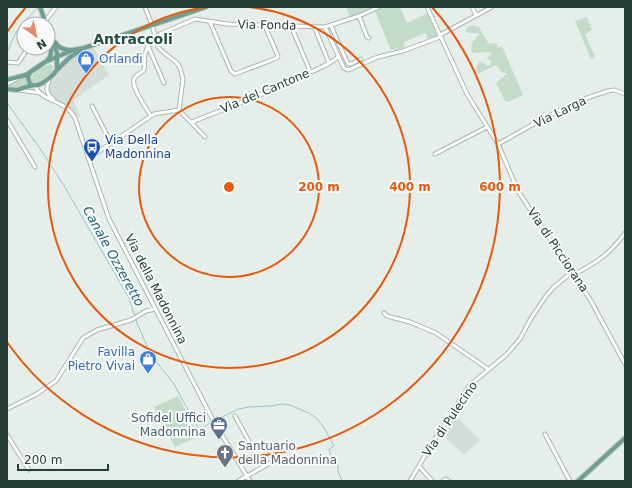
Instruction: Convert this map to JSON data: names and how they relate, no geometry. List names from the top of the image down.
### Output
{
  "streets": {
    "street": [
      "Via Fonda",
      "Via del Cantone",
      "Via Larga",
      "Via di Picciorana",
      "Via della Madonnina",
      "Via di Pulecino"
    ]
  },
  "crossings": [
    ["Via Larga", "Via di Picciorana"],
    ["Via di Picciorana", "Via di Pulecino"]
  ],
  "districts": ["Antraccoli"],
  "water": ["Canale Ozzeretto"],
  "places": {
    "shop": ["Orlandi", "Favilla Pietro Vivai"],
    "bus stop": ["Via Della Madonnina"],
    "office": ["Sofidel Uffici Madonnina"],
    "church": ["Santuario della Madonnina"]
  },
  "scale_bar": "200 m",
  "north": "bottom right",
  "rings": ["200 m", "400 m", "600 m"]
}
